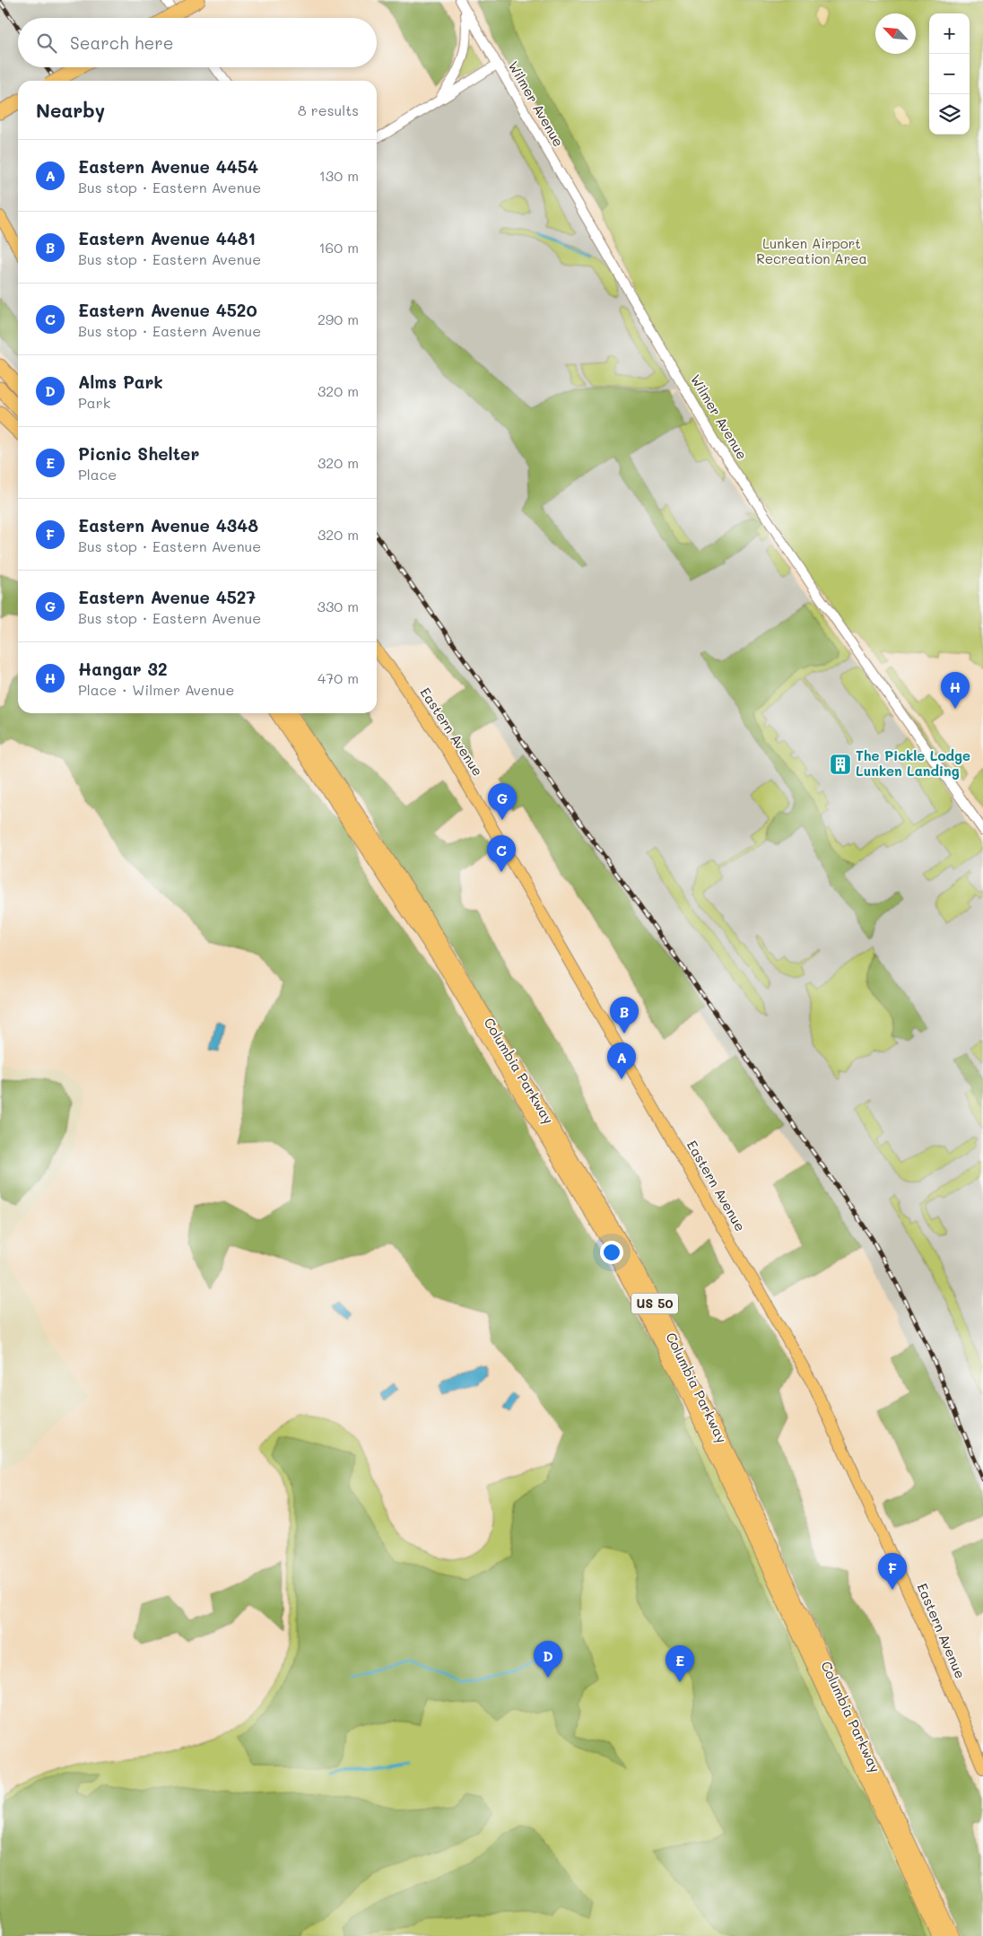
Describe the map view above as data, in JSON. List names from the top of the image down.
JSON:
{
  "streets": {
    "highway": ["Columbia Parkway", "US 50"],
    "main road": ["Eastern Avenue"],
    "street": ["Wilmer Avenue"]
  },
  "parks": ["Lunken Airport Recreation Area"],
  "places": {
    "building": ["The Pickle Lodge Lunken Landing"]
  },
  "north": "top left",
  "page": {
    "map_buttons": ["+", "−"],
    "search": "Search here",
    "heading": ["Nearby", "8 results"],
    "list": [
      {
        "mark": "A",
        "name": "Eastern Avenue 4454",
        "note": "Bus stop · Eastern Avenue",
        "value": "130 m"
      },
      {
        "mark": "B",
        "name": "Eastern Avenue 4481",
        "note": "Bus stop · Eastern Avenue",
        "value": "160 m"
      },
      {
        "mark": "C",
        "name": "Eastern Avenue 4520",
        "note": "Bus stop · Eastern Avenue",
        "value": "290 m"
      },
      {
        "mark": "D",
        "name": "Alms Park",
        "note": "Park",
        "value": "320 m"
      },
      {
        "mark": "E",
        "name": "Picnic Shelter",
        "note": "Place",
        "value": "320 m"
      },
      {
        "mark": "F",
        "name": "Eastern Avenue 4348",
        "note": "Bus stop · Eastern Avenue",
        "value": "320 m"
      },
      {
        "mark": "G",
        "name": "Eastern Avenue 4527",
        "note": "Bus stop · Eastern Avenue",
        "value": "330 m"
      },
      {
        "mark": "H",
        "name": "Hangar 32",
        "note": "Place · Wilmer Avenue",
        "value": "470 m"
      }
    ],
    "pins": [
      "H",
      "G",
      "C",
      "B",
      "A",
      "F",
      "D",
      "E"
    ]
  }
}
